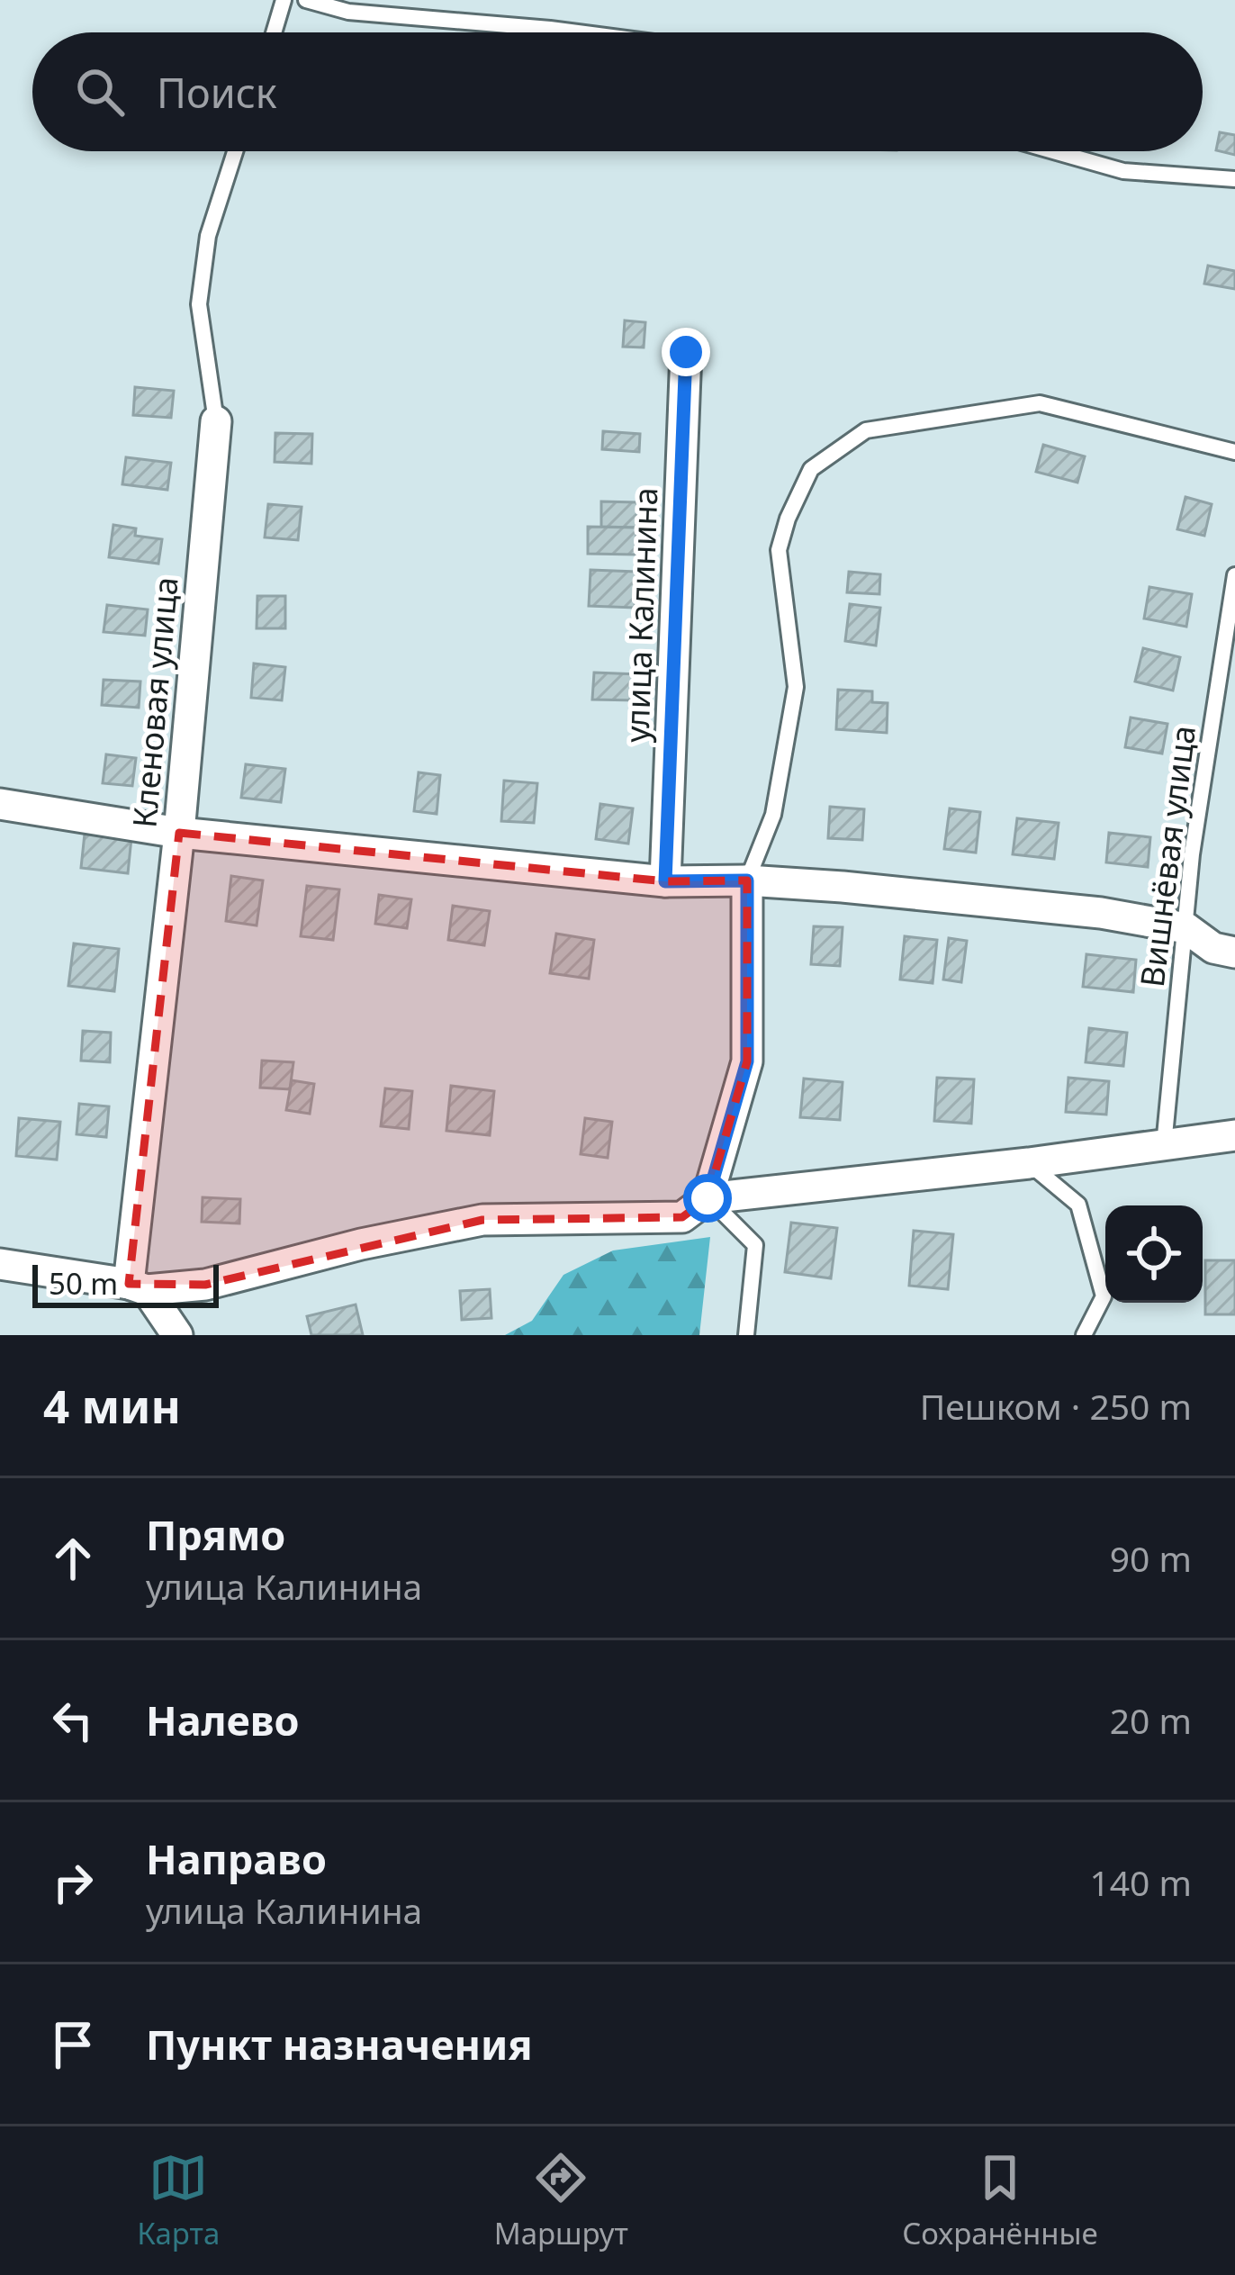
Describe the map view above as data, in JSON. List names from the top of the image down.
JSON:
{
  "streets": {
    "street": ["улица Калинина", "Кленовая улица"],
    "lane": ["Вишнёвая улица"]
  },
  "scale_bar": "50 m",
  "page": {
    "search": "Поиск",
    "scale": "50 m",
    "heading": ["4 мин", "Пешком · 250 m"],
    "list": [
      ["Прямо", "улица Калинина", "90 m"],
      ["Налево", "20 m"],
      ["Направо", "улица Калинина", "140 m"],
      "Пункт назначения"
    ],
    "nav": ["Карта", "Маршрут", "Сохранённые"]
  }
}
